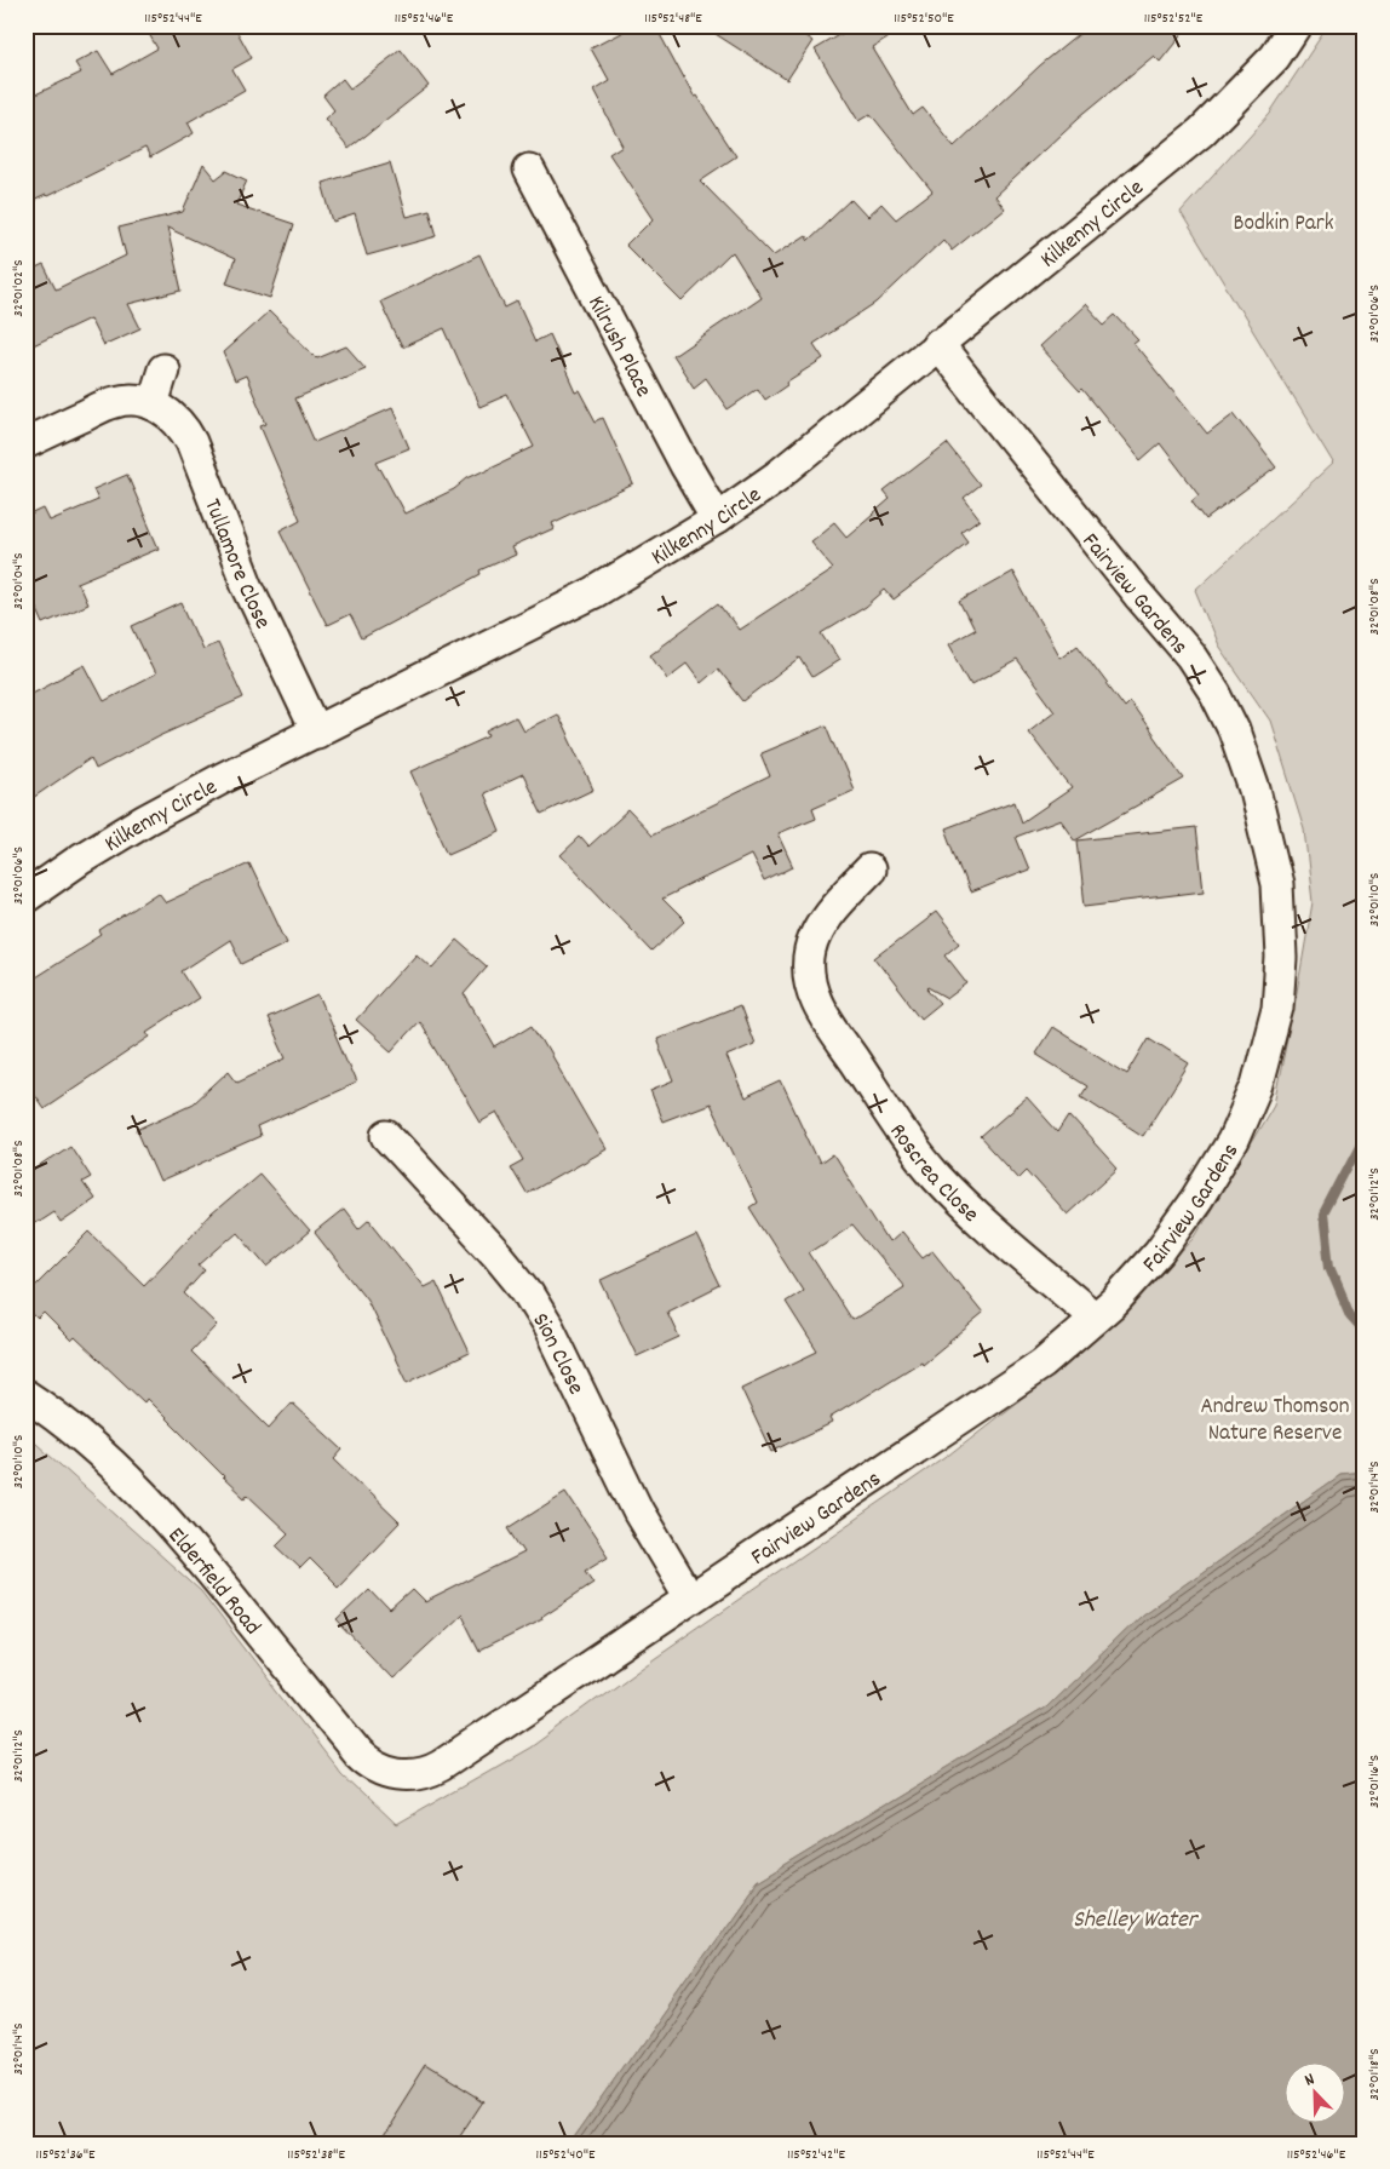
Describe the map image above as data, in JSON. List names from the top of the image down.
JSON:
{
  "streets": {
    "street": [
      "Kilkenny Circle",
      "Kilrush Place",
      "Tullamore Close",
      "Fairview Gardens",
      "Roscrea Close",
      "Sion Close",
      "Elderfield Road"
    ]
  },
  "crossings": [
    ["Kilkenny Circle", "Kilrush Place"],
    ["Kilkenny Circle", "Tullamore Close"],
    ["Kilkenny Circle", "Fairview Gardens"],
    ["Fairview Gardens", "Roscrea Close"],
    ["Fairview Gardens", "Sion Close"],
    ["Fairview Gardens", "Elderfield Road"]
  ],
  "water": ["Shelley Water"],
  "parks": ["Bodkin Park", "Andrew Thomson Nature Reserve"],
  "north": "top left",
  "coordinates": [
    "115°52'44\"E",
    "115°52'46\"E",
    "115°52'48\"E",
    "115°52'50\"E",
    "115°52'52\"E",
    "32°01'02\"S",
    "32°01'06\"S",
    "32°01'04\"S",
    "32°01'08\"S",
    "32°01'10\"S",
    "32°01'12\"S",
    "32°01'14\"S",
    "32°01'16\"S",
    "32°01'18\"S",
    "115°52'36\"E",
    "115°52'38\"E",
    "115°52'40\"E",
    "115°52'42\"E"
  ]
}
